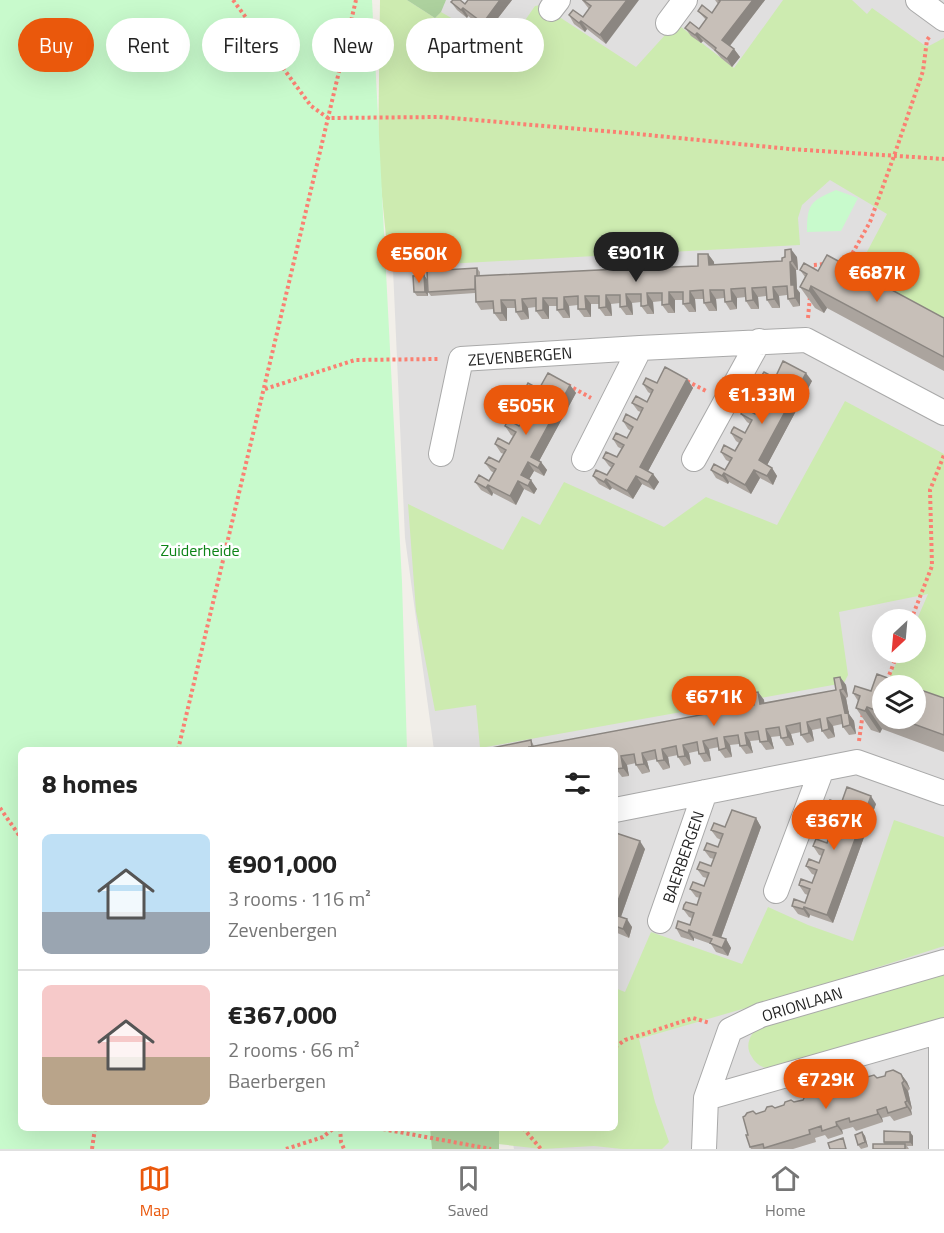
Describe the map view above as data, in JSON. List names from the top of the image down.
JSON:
{
  "streets": {
    "street": ["ZEVENBERGEN", "BAERBERGEN", "ORIONLAAN"]
  },
  "parks": ["Zuiderheide"],
  "north": "bottom left",
  "page": {
    "chip": [
      "Buy",
      "Rent",
      "Filters",
      "New",
      "Apartment"
    ],
    "price": [
      "€901K",
      "€560K",
      "€687K",
      "€1.33M",
      "€505K",
      "€671K",
      "€367K",
      "€729K"
    ],
    "heading": "8 homes",
    "list": [
      {
        "name": "€901,000",
        "note": "3 rooms · 116 m² · Zevenbergen"
      },
      {
        "name": "€367,000",
        "note": "2 rooms · 66 m² · Baerbergen"
      }
    ],
    "tabs": ["Map", "Saved", "Home"]
  }
}
